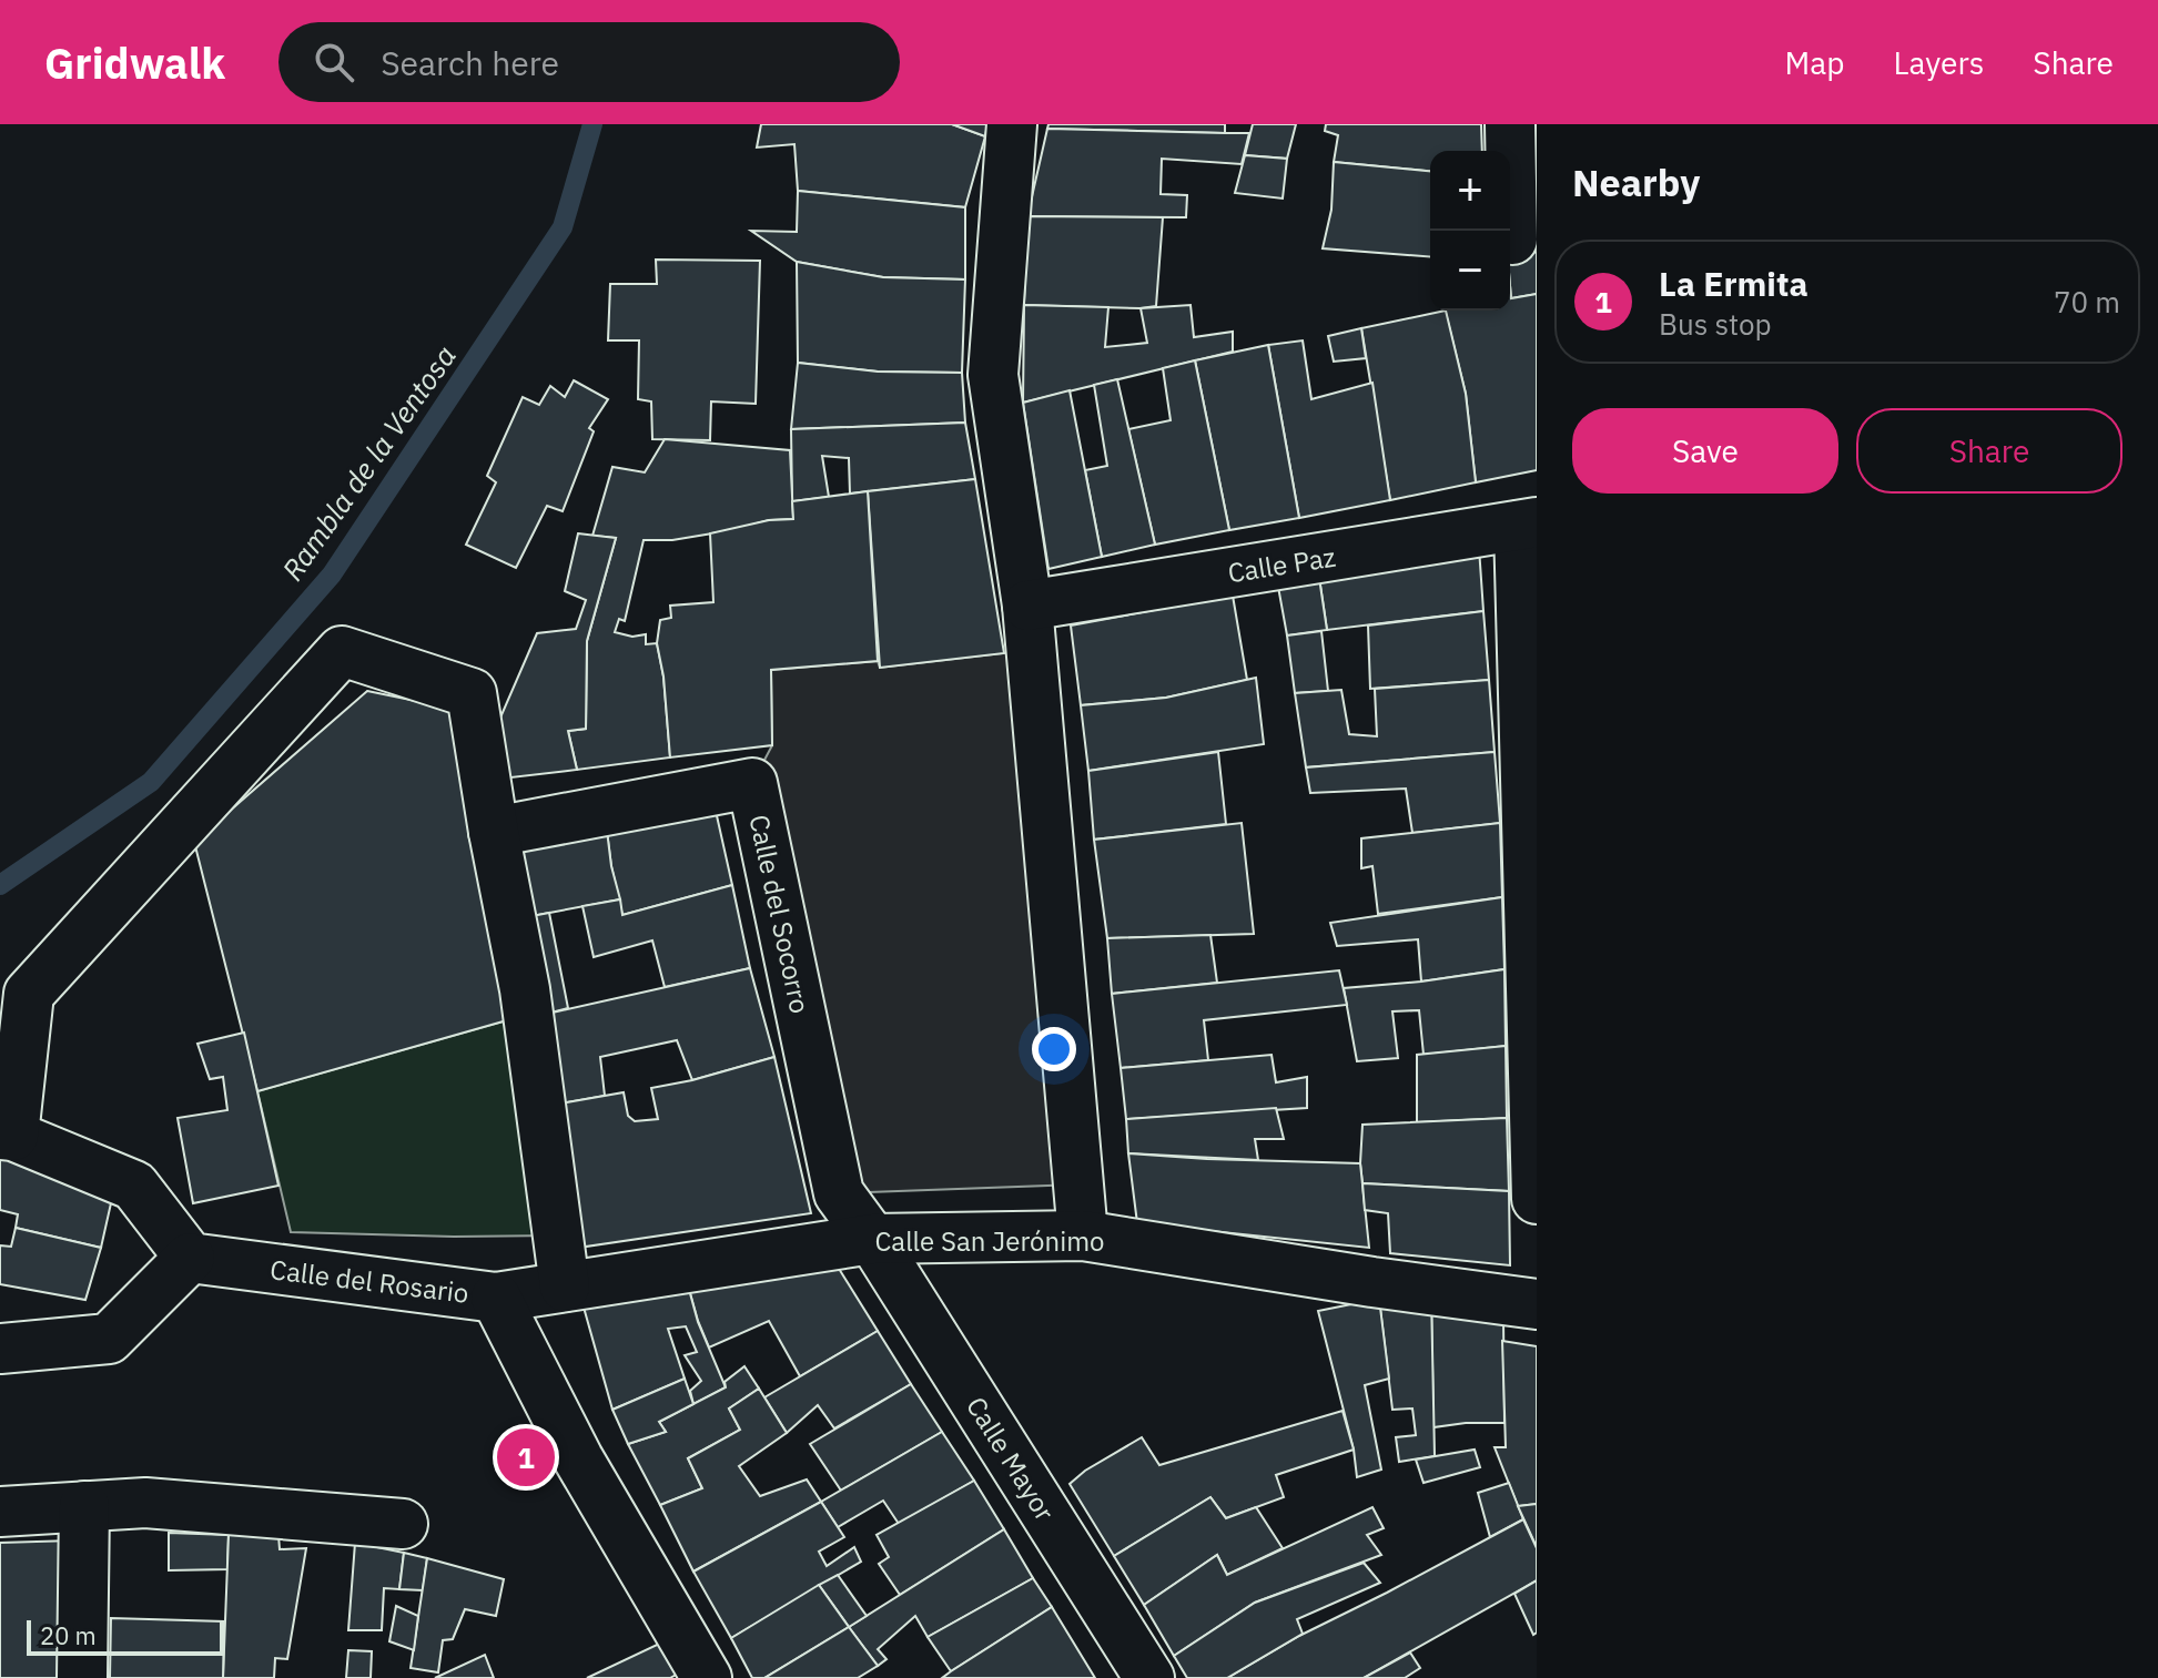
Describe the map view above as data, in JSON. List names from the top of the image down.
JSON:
{
  "streets": {
    "street": [
      "Calle Paz",
      "Calle del Socorro",
      "Calle San Jerónimo",
      "Calle del Rosario",
      "Calle Mayor"
    ]
  },
  "crossings": [
    ["Calle del Socorro", "Calle San Jerónimo"],
    ["Calle del Socorro", "Calle Mayor"],
    ["Calle San Jerónimo", "Calle del Rosario"],
    ["Calle San Jerónimo", "Calle Mayor"]
  ],
  "water": ["Rambla de la Ventosa"],
  "scale_bar": "20 m",
  "page": {
    "header": "Gridwalk",
    "search": "Search here",
    "nav": ["Map", "Layers", "Share"],
    "heading": "Nearby",
    "map_buttons": ["+", "−"],
    "list": [
      {
        "mark": "1",
        "name": "La Ermita",
        "note": "Bus stop",
        "value": "70 m"
      }
    ],
    "buttons": ["Save", "Share"],
    "pins": "1",
    "scale": "20 m"
  }
}
